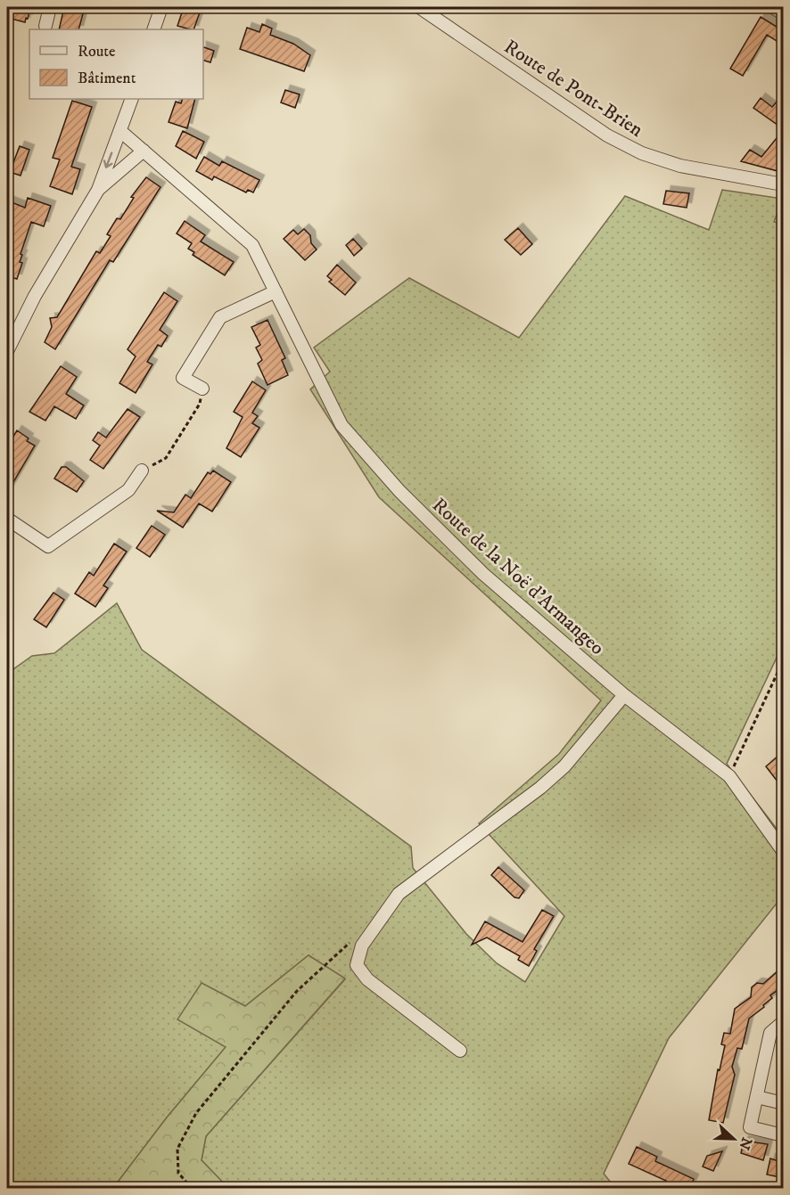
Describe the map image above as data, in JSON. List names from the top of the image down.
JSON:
{
  "streets": {
    "street": ["Route de Pont-Brien", "Route de la Noë d'Armangeo"]
  },
  "legend": ["Route", "Bâtiment"],
  "north": "right"
}
